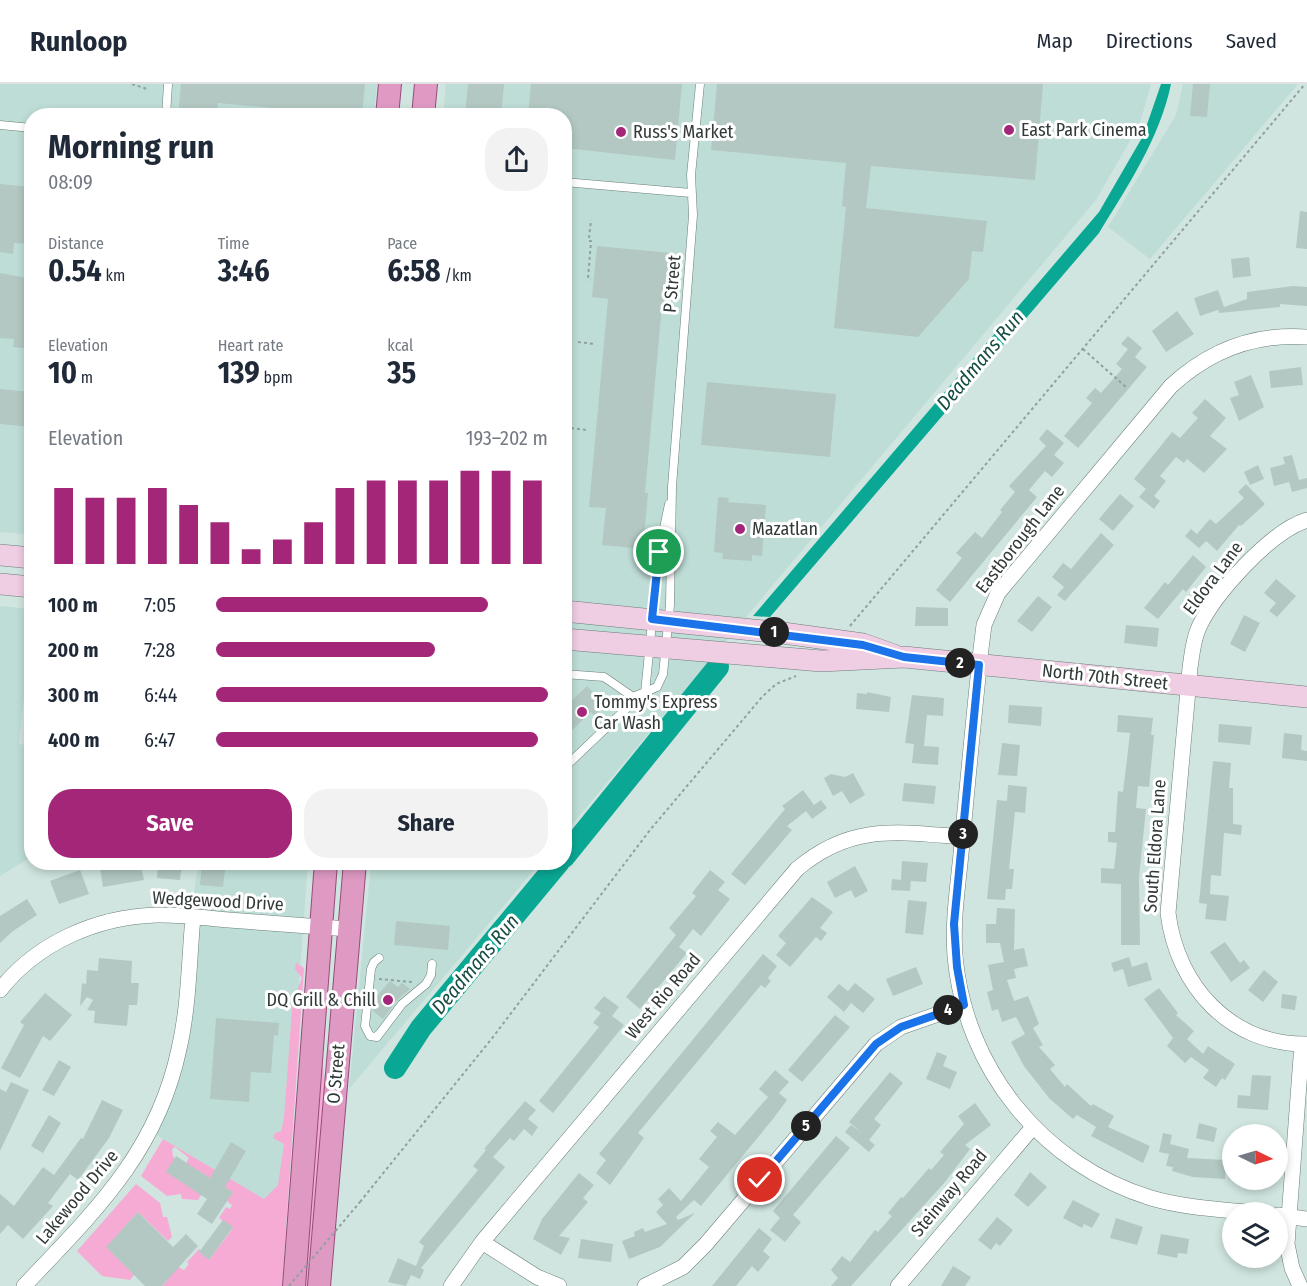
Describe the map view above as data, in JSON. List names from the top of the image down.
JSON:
{
  "streets": {
    "main road": ["North 70th Street", "O Street"],
    "street": [
      "Eastborough Lane",
      "Eldora Lane",
      "South Eldora Lane",
      "Wedgewood Drive",
      "West Rio Road",
      "Steinway Road",
      "Lakewood Drive"
    ],
    "lane": ["P Street"]
  },
  "crossings": [
    ["P Street", "North 70th Street"],
    ["Eastborough Lane", "North 70th Street"],
    ["Eastborough Lane", "West Rio Road"],
    ["Eastborough Lane", "Steinway Road"],
    ["Eldora Lane", "North 70th Street"],
    ["Eldora Lane", "South Eldora Lane"],
    ["North 70th Street", "South Eldora Lane"],
    ["Wedgewood Drive", "O Street"],
    ["Wedgewood Drive", "Lakewood Drive"]
  ],
  "water": ["Deadmans Run"],
  "places": [
    "East Park Cinema",
    "Russ's Market",
    "Mazatlan",
    "Tommy's Express Car Wash",
    "DQ Grill & Chill"
  ],
  "north": "right",
  "page": {
    "header": "Runloop",
    "nav": ["Map", "Directions", "Saved"],
    "heading": ["Morning run", "08:09"],
    "stats": [
      ["Distance", "0.54 km"],
      ["Time", "3:46"],
      ["Pace", "6:58 /km"],
      ["Elevation", "10 m"],
      ["Heart rate", "139 bpm"],
      ["kcal", "35"]
    ],
    "chart": ["Elevation", "193–202 m"],
    "list": [
      {
        "name": "100 m",
        "note": "7:05"
      },
      {
        "name": "200 m",
        "note": "7:28"
      },
      {
        "name": "300 m",
        "note": "6:44"
      },
      {
        "name": "400 m",
        "note": "6:47"
      }
    ],
    "pins": [
      "1",
      "2",
      "3",
      "4",
      "5"
    ],
    "buttons": ["Save", "Share"]
  }
}
